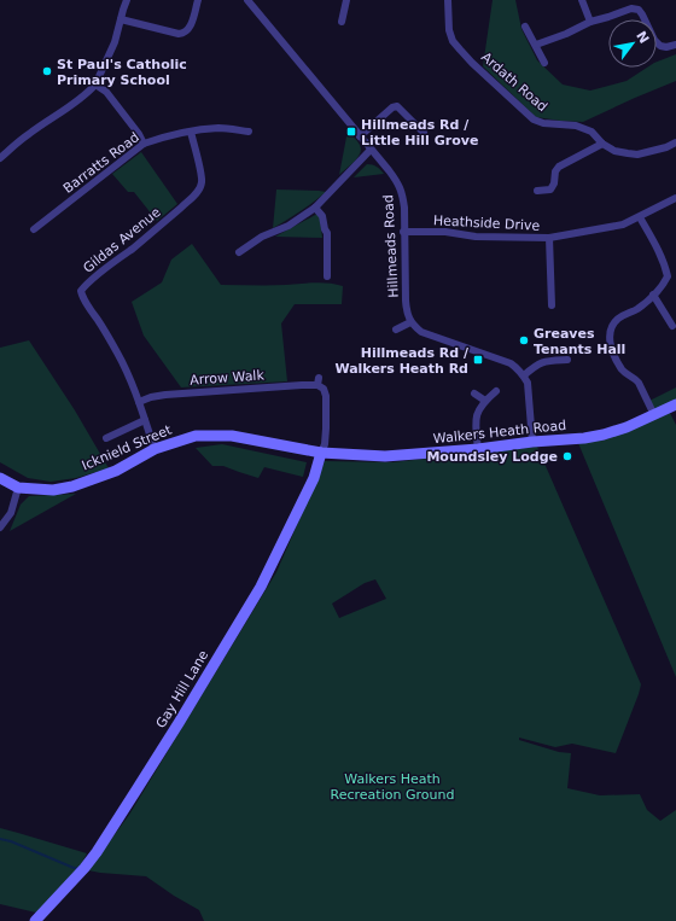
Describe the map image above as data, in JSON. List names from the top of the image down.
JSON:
{
  "streets": {
    "street": [
      "Ardath Road",
      "Barratts Road",
      "Heathside Drive",
      "Gildas Avenue",
      "Hillmeads Road",
      "Arrow Walk",
      "Walkers Heath Road",
      "Icknield Street",
      "Gay Hill Lane"
    ]
  },
  "crossings": [
    ["Barratts Road", "Gildas Avenue"],
    ["Heathside Drive", "Hillmeads Road"],
    ["Gildas Avenue", "Arrow Walk"],
    ["Gildas Avenue", "Icknield Street"],
    ["Arrow Walk", "Walkers Heath Road"],
    ["Arrow Walk", "Icknield Street"],
    ["Arrow Walk", "Gay Hill Lane"],
    ["Walkers Heath Road", "Icknield Street"],
    ["Walkers Heath Road", "Gay Hill Lane"],
    ["Icknield Street", "Gay Hill Lane"]
  ],
  "parks": ["Walkers Heath Recreation Ground"],
  "places": {
    "other": ["St Paul's Catholic Primary School", "Greaves Tenants Hall", "Moundsley Lodge"],
    "transit": ["Hillmeads Rd / Little Hill Grove", "Hillmeads Rd / Walkers Heath Rd"]
  },
  "north": "top right"
}
